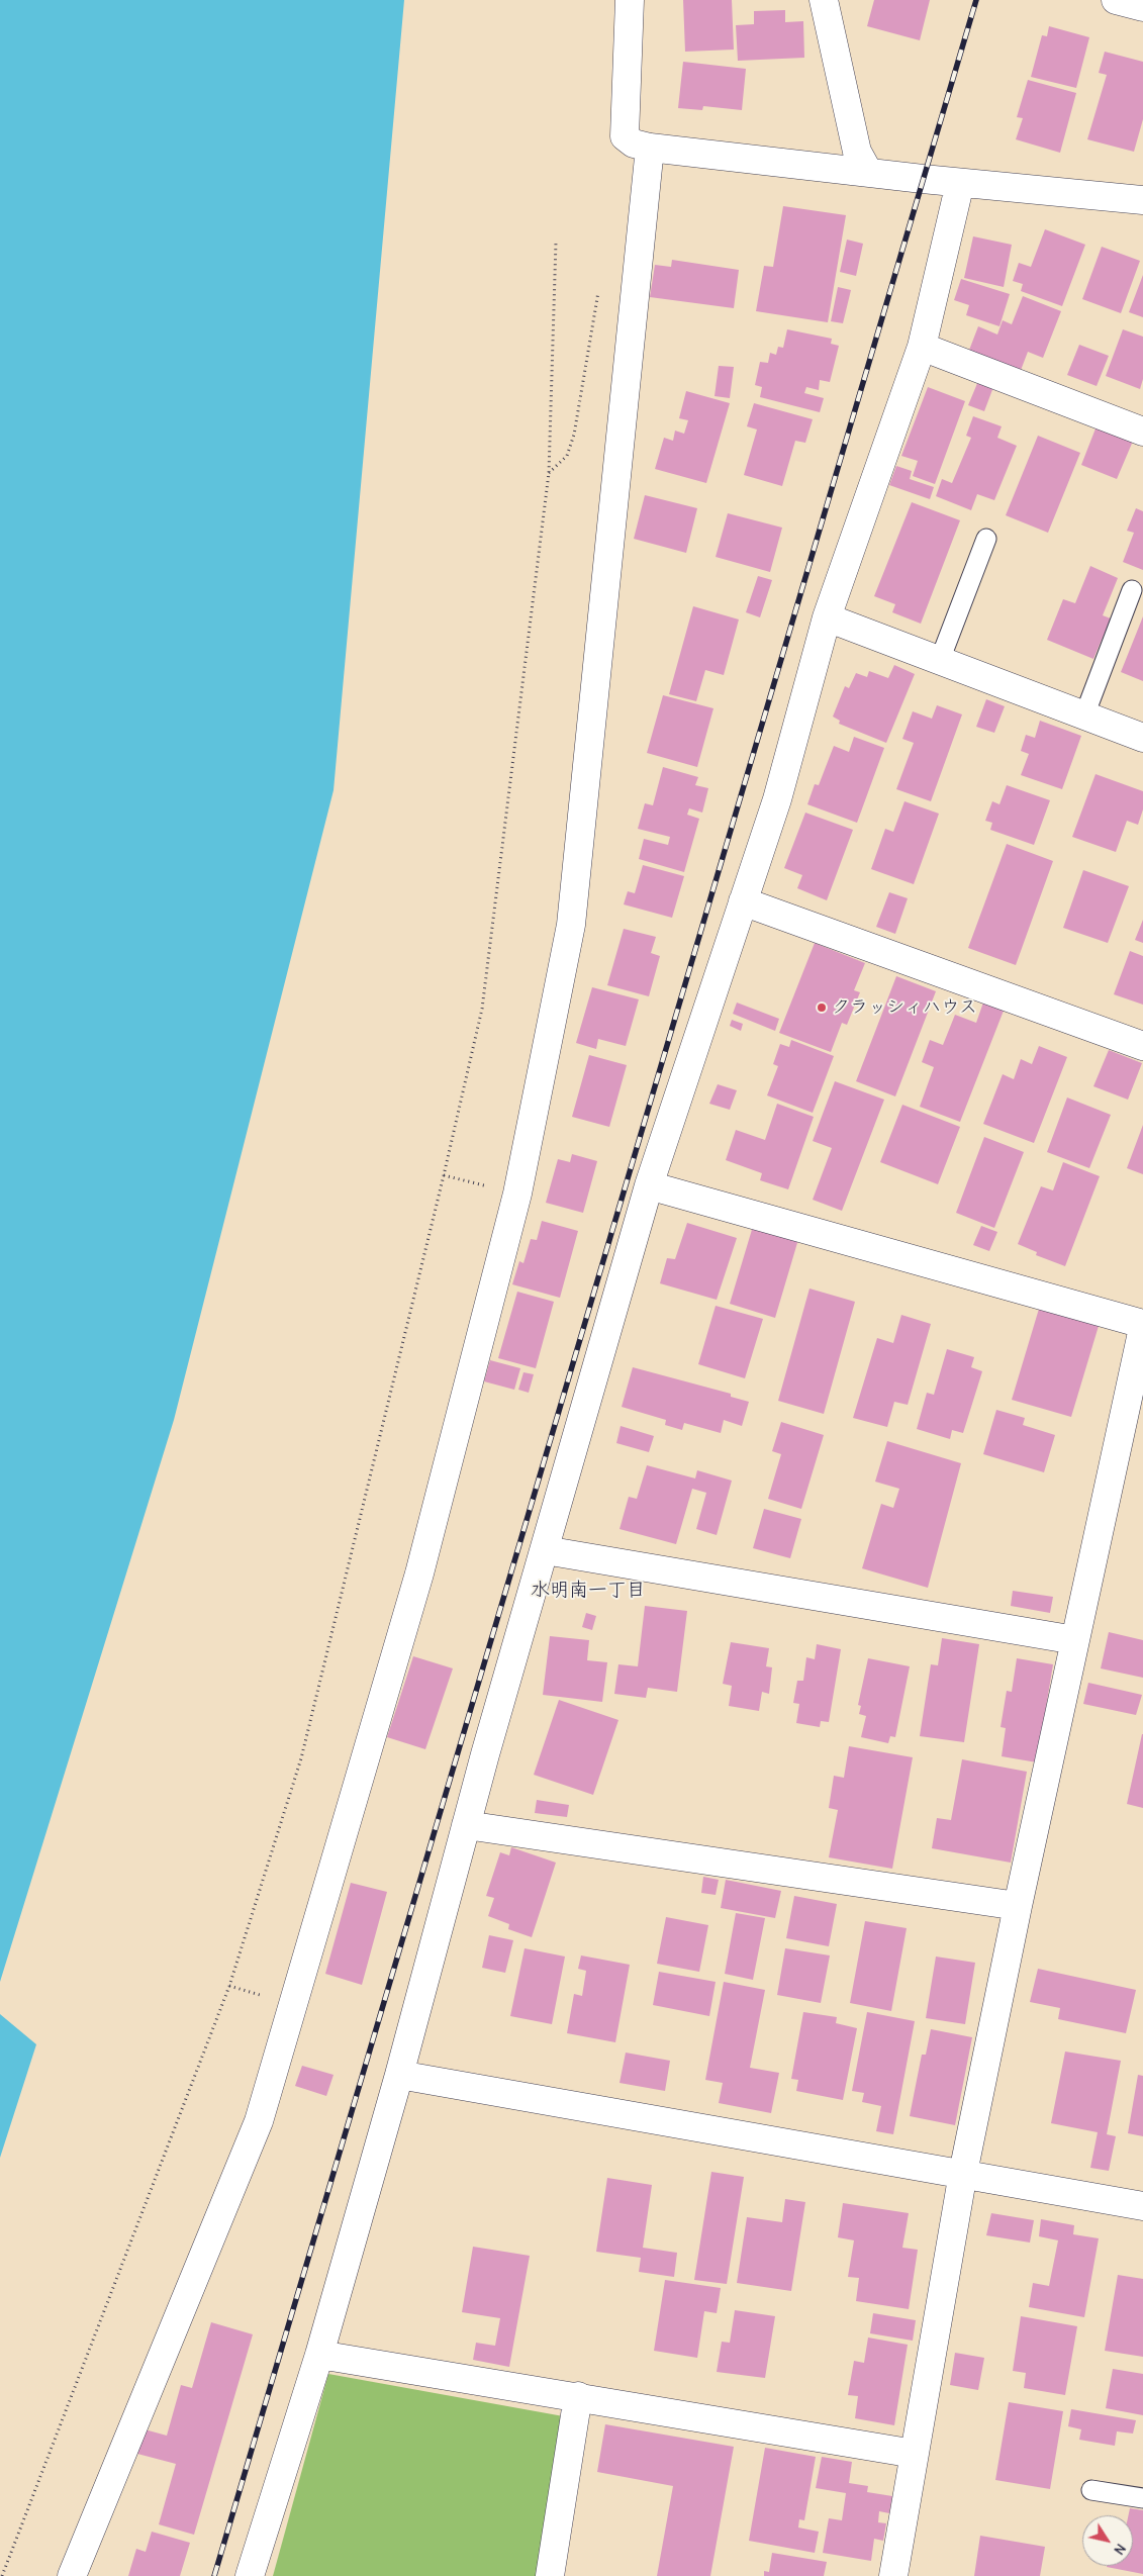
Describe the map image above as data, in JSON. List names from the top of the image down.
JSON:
{
  "districts": ["水明南一丁目"],
  "places": ["クラッシィハウス"],
  "north": "bottom right"
}
